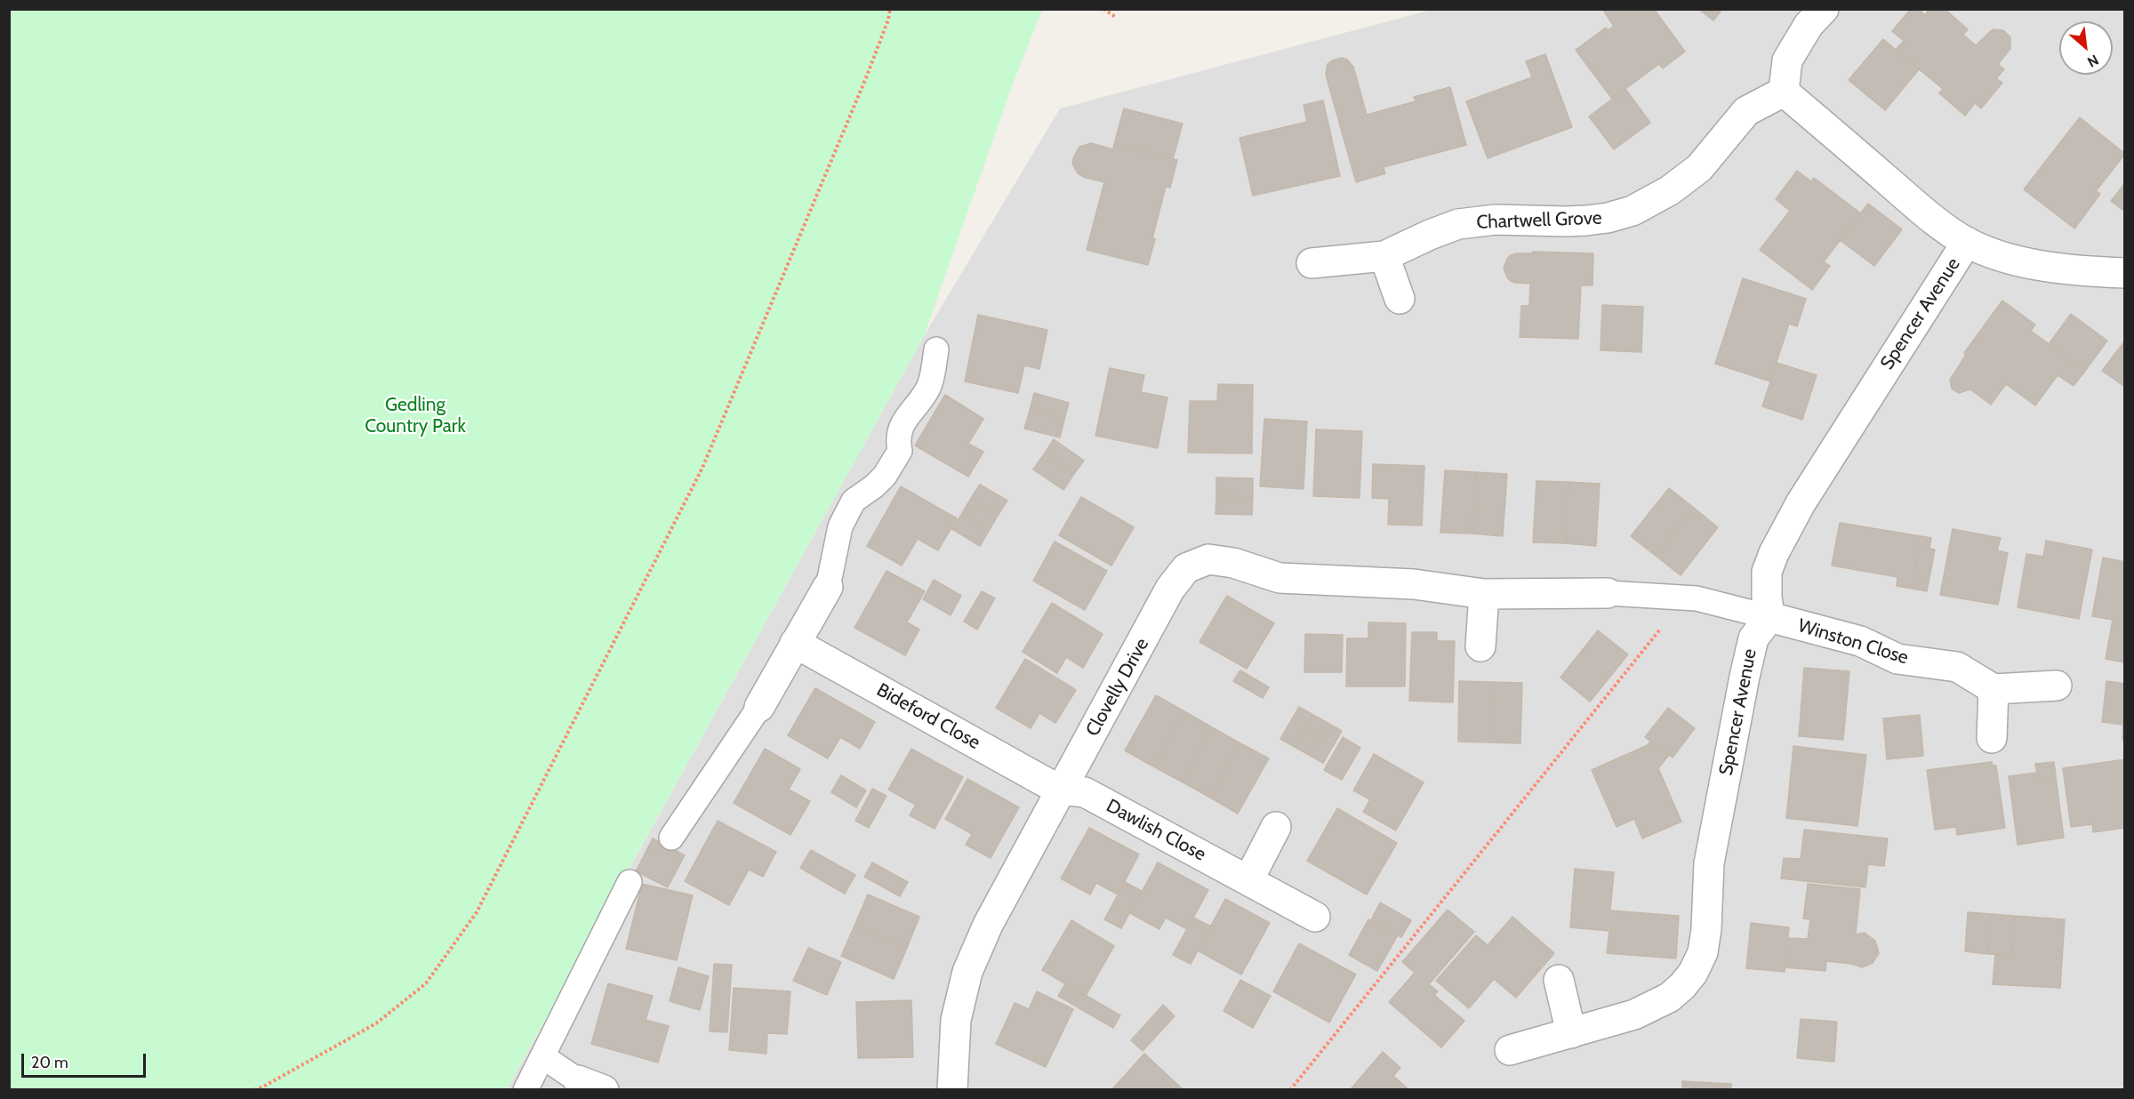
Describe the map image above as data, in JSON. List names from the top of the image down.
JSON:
{
  "streets": {
    "street": [
      "Chartwell Grove",
      "Spencer Avenue",
      "Winston Close",
      "Clovelly Drive",
      "Bideford Close",
      "Dawlish Close"
    ]
  },
  "crossings": [
    ["Spencer Avenue", "Winston Close"],
    ["Clovelly Drive", "Bideford Close"],
    ["Clovelly Drive", "Dawlish Close"],
    ["Bideford Close", "Dawlish Close"]
  ],
  "parks": ["Gedling Country Park"],
  "scale_bar": "20 m",
  "north": "bottom right"
}
